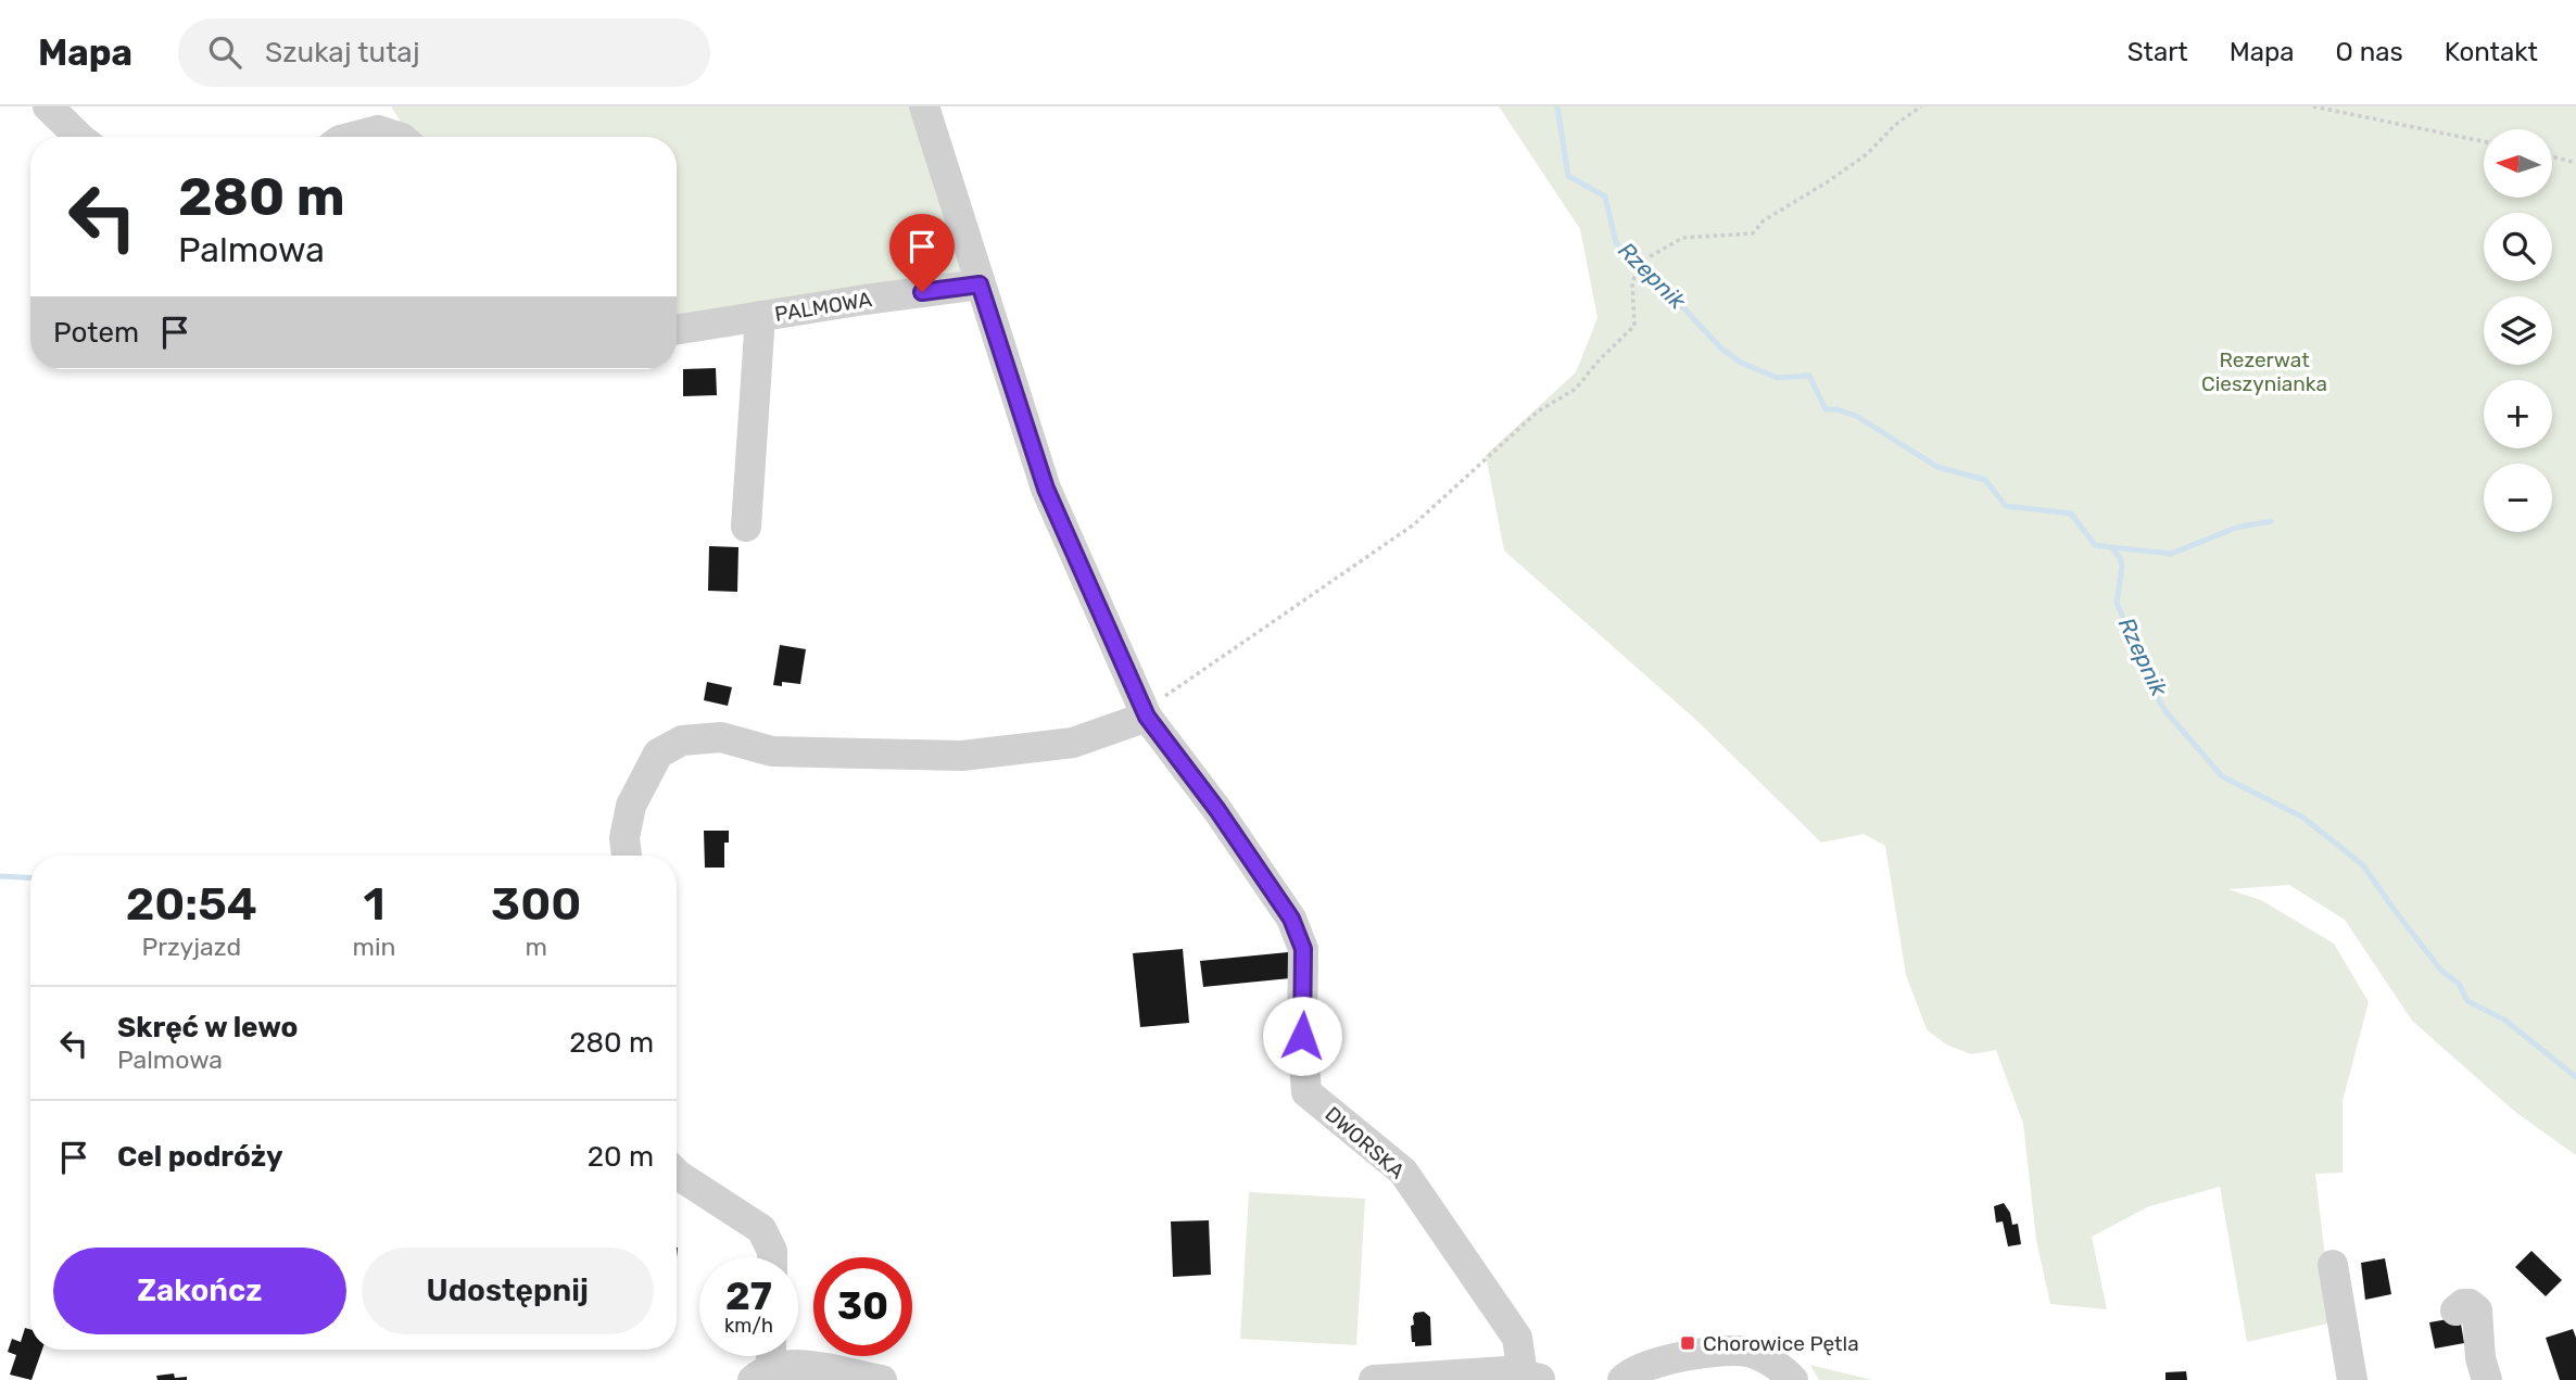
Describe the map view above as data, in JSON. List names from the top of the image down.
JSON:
{
  "streets": {
    "street": ["PALMOWA", "DWORSKA"]
  },
  "crossings": [
    ["PALMOWA", "DWORSKA"]
  ],
  "water": ["Rzepnik"],
  "parks": ["Rezerwat Cieszynianka"],
  "places": {
    "transit": ["Chorowice Pętla"]
  },
  "north": "left",
  "page": {
    "header": "Mapa",
    "search": "Szukaj tutaj",
    "nav": [
      "Start",
      "Mapa",
      "O nas",
      "Kontakt"
    ],
    "map_buttons": ["+", "−"],
    "turn": ["280 m", "Palmowa"],
    "then": "Potem",
    "eta": [
      "20:54",
      "Przyjazd",
      "1",
      "min",
      "300",
      "m"
    ],
    "list": [
      {
        "name": "Skręć w lewo",
        "note": "Palmowa",
        "value": "280 m"
      },
      {
        "name": "Cel podróży",
        "value": "20 m"
      }
    ],
    "buttons": ["Zakończ", "Udostępnij"],
    "speed": "27 km/h",
    "limit": "30"
  }
}
